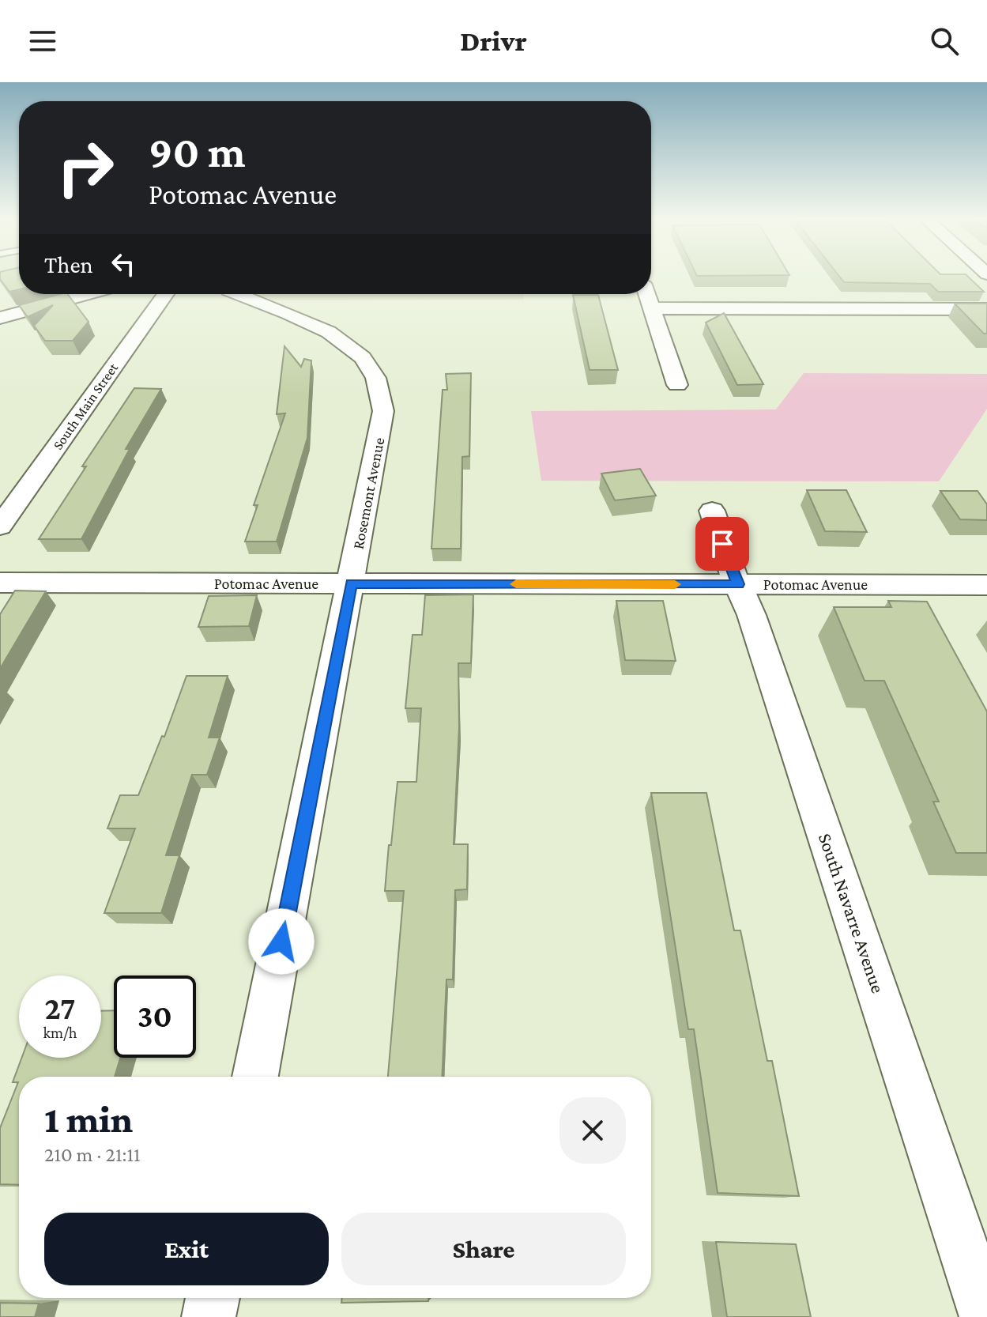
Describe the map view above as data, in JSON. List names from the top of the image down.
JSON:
{
  "streets": {
    "street": [
      "South Main Street",
      "Rosemont Avenue",
      "Potomac Avenue",
      "South Navarre Avenue"
    ]
  },
  "crossings": [
    ["Rosemont Avenue", "Potomac Avenue"],
    ["Potomac Avenue", "South Navarre Avenue"]
  ],
  "page": {
    "header": "Drivr",
    "turn": ["90 m", "Potomac Avenue"],
    "then": "Then",
    "speed": "27 km/h",
    "limit": "30",
    "heading": ["1 min", "210 m · 21:11"],
    "buttons": ["Exit", "Share"]
  }
}
